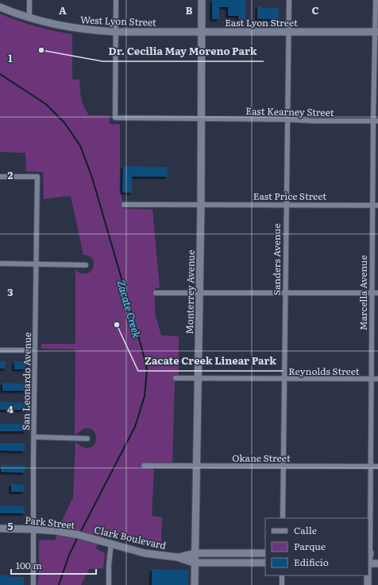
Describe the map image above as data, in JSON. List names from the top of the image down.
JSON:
{
  "streets": {
    "main road": [
      "West Lyon Street",
      "East Lyon Street",
      "Monterrey Avenue",
      "Marcella Avenue",
      "Park Street",
      "Clark Boulevard"
    ],
    "street": [
      "East Kearney Street",
      "East Price Street",
      "Sanders Avenue",
      "Reynolds Street",
      "San Leonardo Avenue",
      "Okane Street"
    ]
  },
  "crossings": [
    ["West Lyon Street", "East Lyon Street"],
    ["West Lyon Street", "East Kearney Street"],
    ["West Lyon Street", "Monterrey Avenue"],
    ["East Lyon Street", "Sanders Avenue"],
    ["East Lyon Street", "Monterrey Avenue"],
    ["East Lyon Street", "Marcella Avenue"],
    ["East Kearney Street", "Sanders Avenue"],
    ["East Kearney Street", "Monterrey Avenue"],
    ["East Kearney Street", "Marcella Avenue"],
    ["East Price Street", "Sanders Avenue"],
    ["East Price Street", "Monterrey Avenue"],
    ["East Price Street", "Marcella Avenue"],
    ["Sanders Avenue", "Reynolds Street"],
    ["Sanders Avenue", "Okane Street"],
    ["Monterrey Avenue", "Reynolds Street"],
    ["Monterrey Avenue", "Okane Street"],
    ["Monterrey Avenue", "Clark Boulevard"],
    ["Marcella Avenue", "Reynolds Street"],
    ["Marcella Avenue", "Okane Street"],
    ["San Leonardo Avenue", "Park Street"],
    ["Park Street", "Clark Boulevard"]
  ],
  "water": ["Zacate Creek"],
  "places": ["Dr. Cecilia May Moreno Park", "Zacate Creek Linear Park"],
  "legend": ["Calle", "Parque", "Edificio"],
  "scale_bar": "100 m",
  "grid": {
    "columns": ["A", "B", "C"],
    "rows": [
      "1",
      "2",
      "3",
      "4",
      "5"
    ]
  }
}
